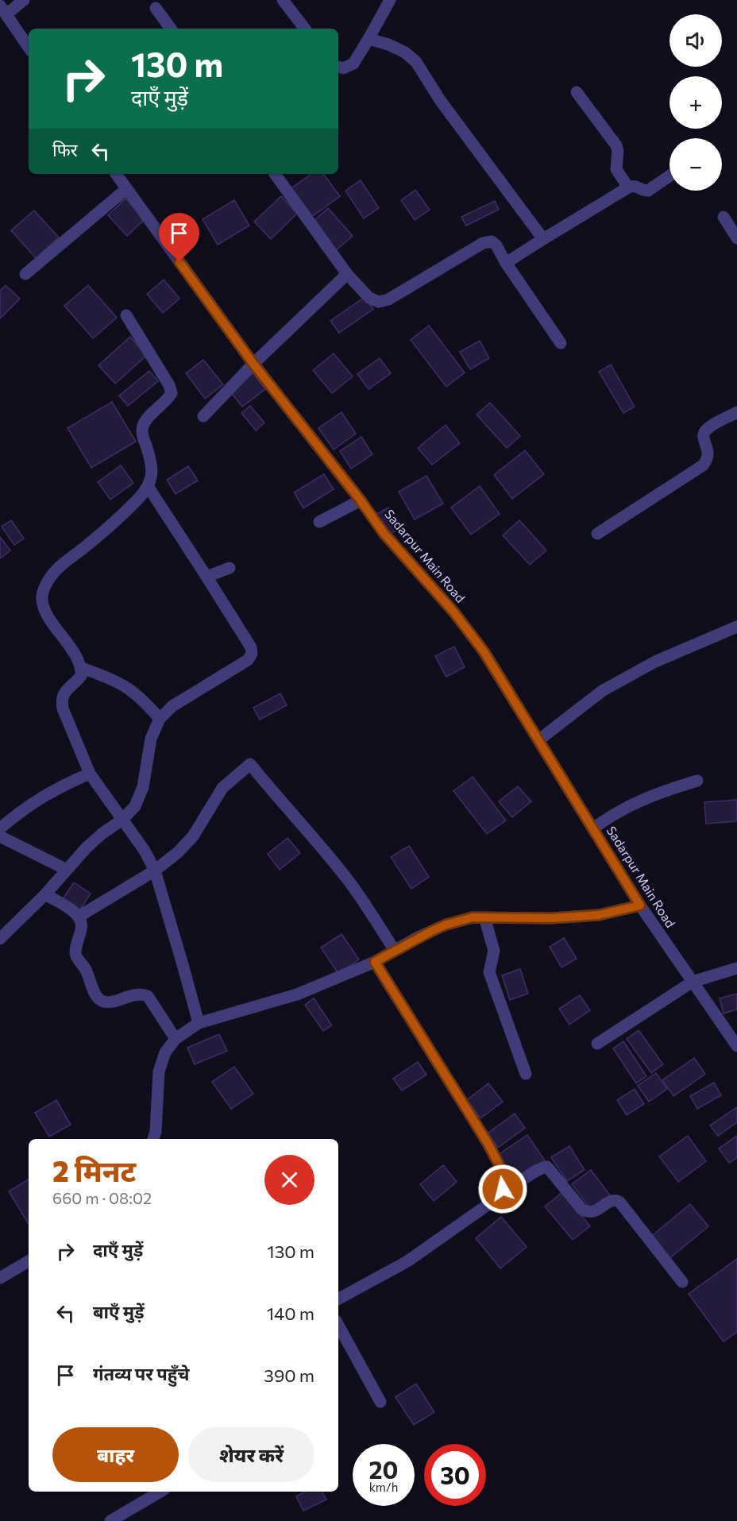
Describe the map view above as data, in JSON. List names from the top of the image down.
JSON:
{
  "streets": {
    "street": ["Sadarpur Main Road"]
  },
  "page": {
    "map_buttons": ["+", "−"],
    "turn": ["130 m", "दाएँ मुड़ें"],
    "then": "फिर",
    "heading": ["2 मिनट", "660 m · 08:02"],
    "list": [
      {
        "name": "दाएँ मुड़ें",
        "value": "130 m"
      },
      {
        "name": "बाएँ मुड़ें",
        "value": "140 m"
      },
      {
        "name": "गंतव्य पर पहुँचे",
        "value": "390 m"
      }
    ],
    "buttons": ["बाहर", "शेयर करें"],
    "speed": "20 km/h",
    "limit": "30"
  }
}
